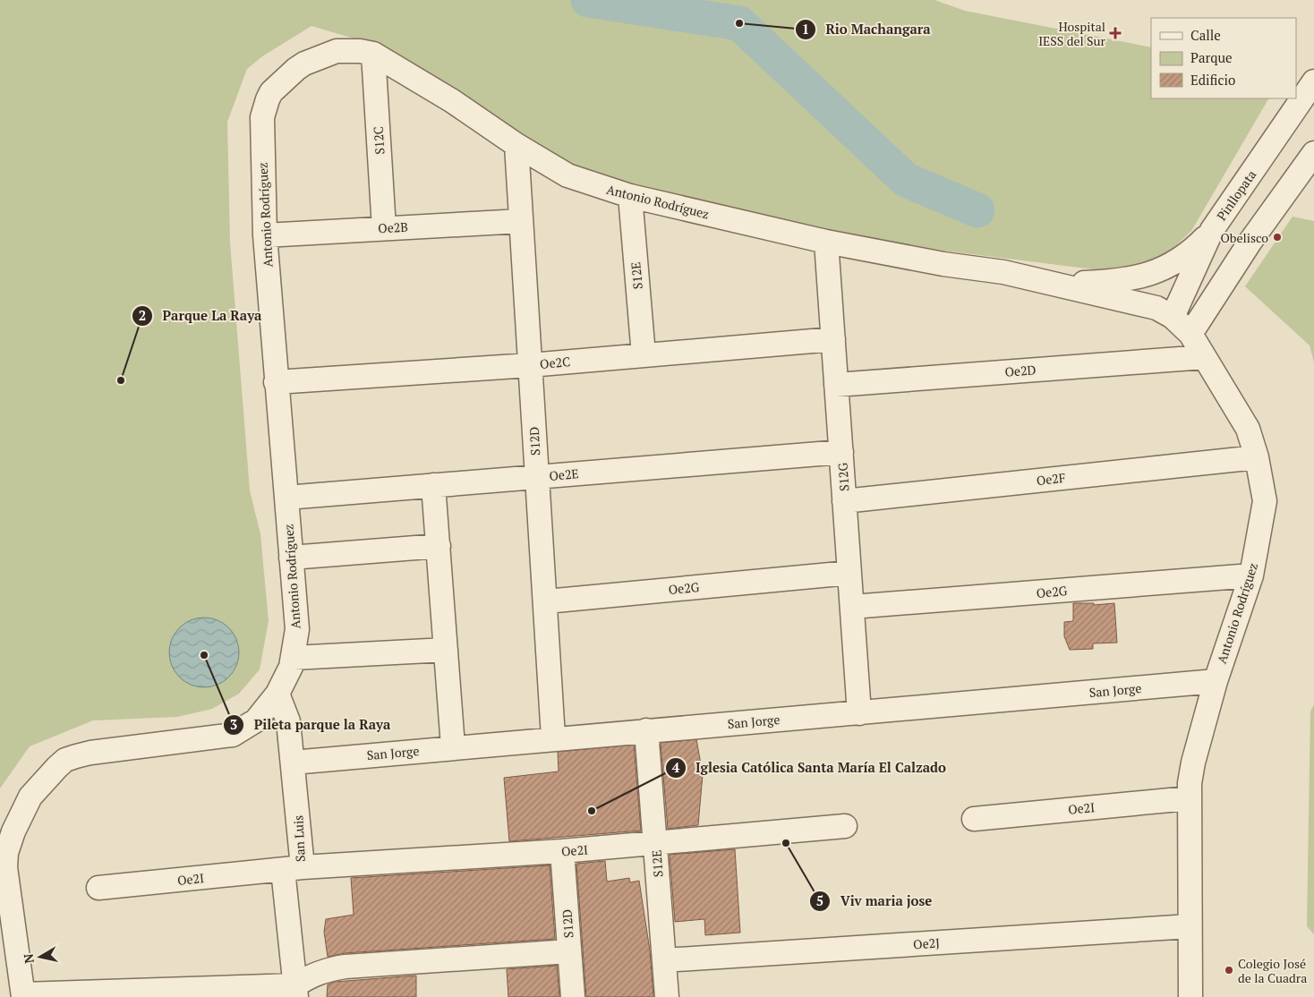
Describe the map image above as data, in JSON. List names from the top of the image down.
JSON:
{
  "streets": {
    "street": [
      "S12C",
      "Pinllopata",
      "Antonio Rodríguez",
      "Oe2B",
      "S12E",
      "Oe2C",
      "Oe2D",
      "S12D",
      "Oe2E",
      "S12G",
      "Oe2F",
      "Oe2G",
      "San Jorge",
      "Oe2I",
      "San Luis",
      "Oe2J"
    ]
  },
  "crossings": [
    ["S12C", "Antonio Rodríguez"],
    ["S12C", "Oe2B"],
    ["Pinllopata", "Antonio Rodríguez"],
    ["Antonio Rodríguez", "Oe2B"],
    ["Antonio Rodríguez", "S12E"],
    ["Antonio Rodríguez", "Oe2C"],
    ["Antonio Rodríguez", "Oe2D"],
    ["Antonio Rodríguez", "S12D"],
    ["Antonio Rodríguez", "Oe2E"],
    ["Antonio Rodríguez", "S12G"],
    ["Antonio Rodríguez", "Oe2F"],
    ["Antonio Rodríguez", "Oe2G"],
    ["Antonio Rodríguez", "San Jorge"],
    ["Antonio Rodríguez", "Oe2I"],
    ["Antonio Rodríguez", "San Luis"],
    ["Antonio Rodríguez", "Oe2J"],
    ["Oe2B", "S12D"],
    ["S12E", "Oe2C"],
    ["S12E", "San Jorge"],
    ["S12E", "Oe2I"],
    ["S12E", "Oe2J"],
    ["Oe2C", "S12D"],
    ["Oe2C", "S12G"],
    ["Oe2D", "S12G"],
    ["S12D", "Oe2E"],
    ["S12D", "Oe2G"],
    ["S12D", "San Jorge"],
    ["S12D", "Oe2I"],
    ["Oe2E", "S12G"],
    ["S12G", "Oe2F"],
    ["S12G", "Oe2G"],
    ["S12G", "San Jorge"],
    ["San Jorge", "San Luis"],
    ["Oe2I", "San Luis"]
  ],
  "places": {
    "other": [
      "Rio Machangara",
      "Obelisco",
      "Parque La Raya",
      "Pileta parque la Raya",
      "Iglesia Católica Santa María El Calzado",
      "Viv maria jose",
      "Colegio José de la Cuadra"
    ],
    "health": ["Hospital IESS del Sur"]
  },
  "legend": ["Calle", "Parque", "Edificio"],
  "north": "left"
}
